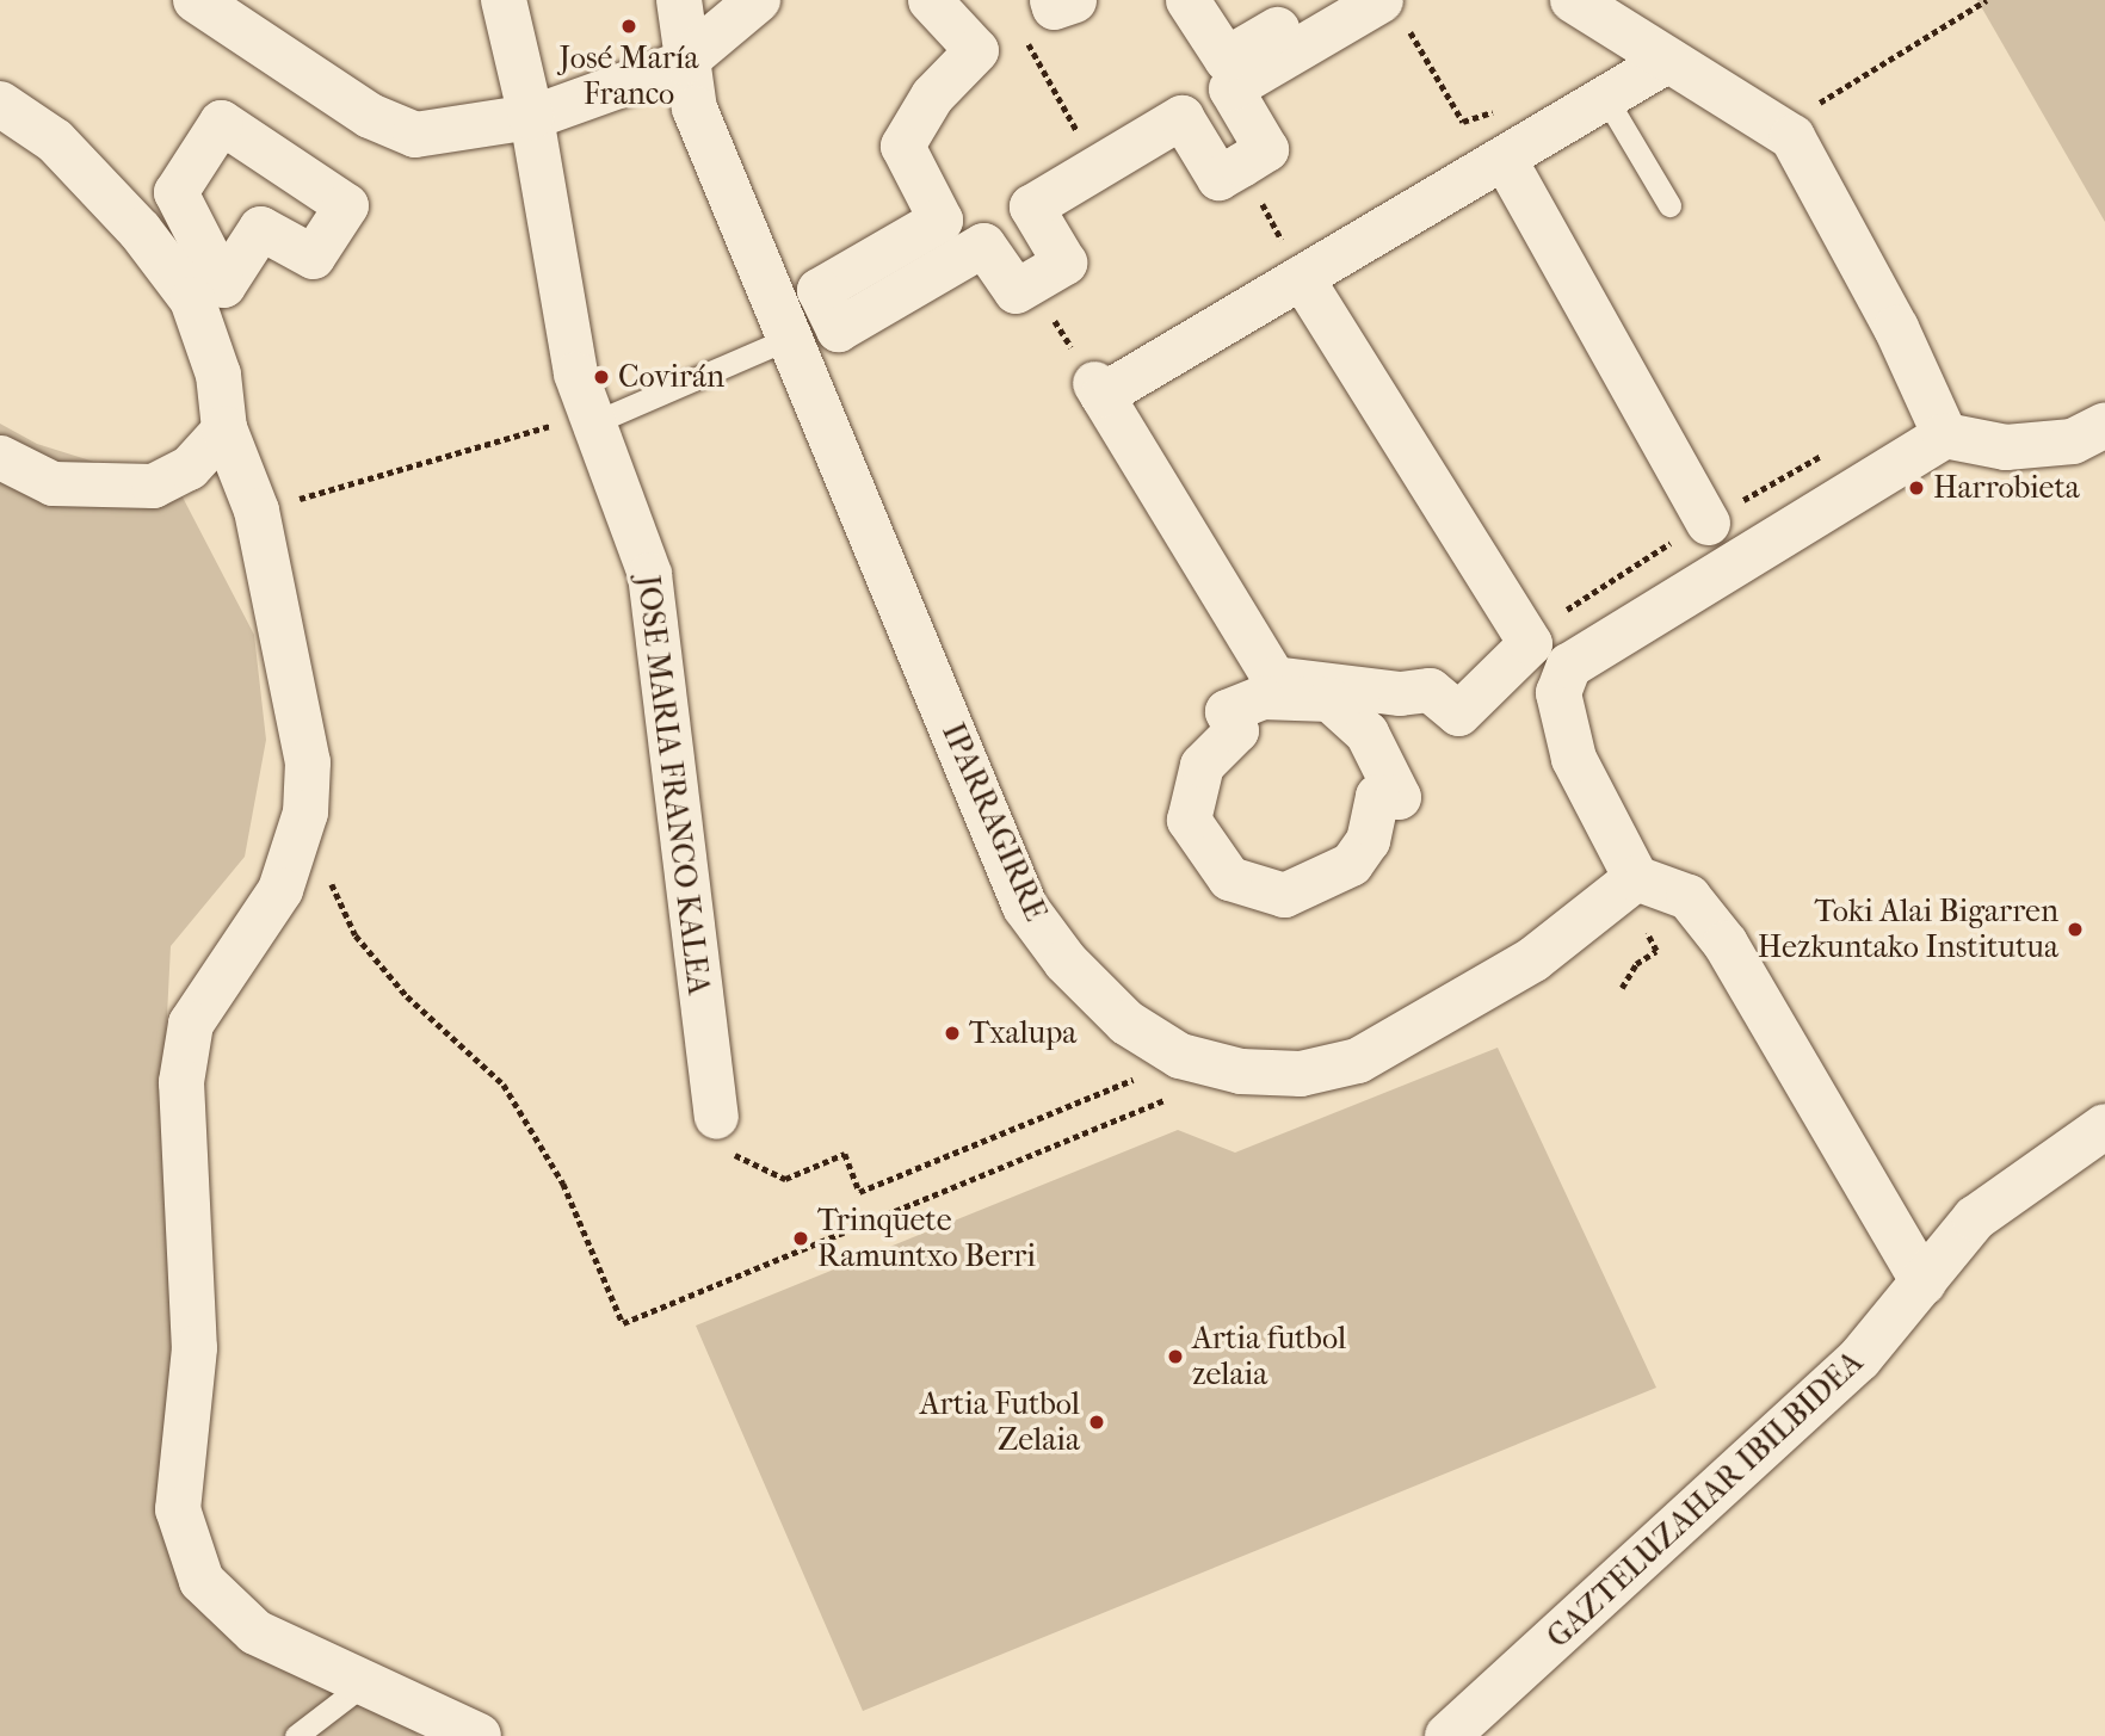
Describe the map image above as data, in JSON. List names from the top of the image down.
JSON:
{
  "streets": {
    "street": ["JOSE MARIA FRANCO KALEA", "IPARRAGIRRE", "GAZTELUZAHAR IBILBIDEA"]
  },
  "places": [
    "José María Franco",
    "Covirán",
    "Harrobieta",
    "Toki Alai Bigarren Hezkuntako Institutua",
    "Txalupa",
    "Trinquete Ramuntxo Berri",
    "Artia futbol zelaia",
    "Artia Futbol Zelaia"
  ]
}
